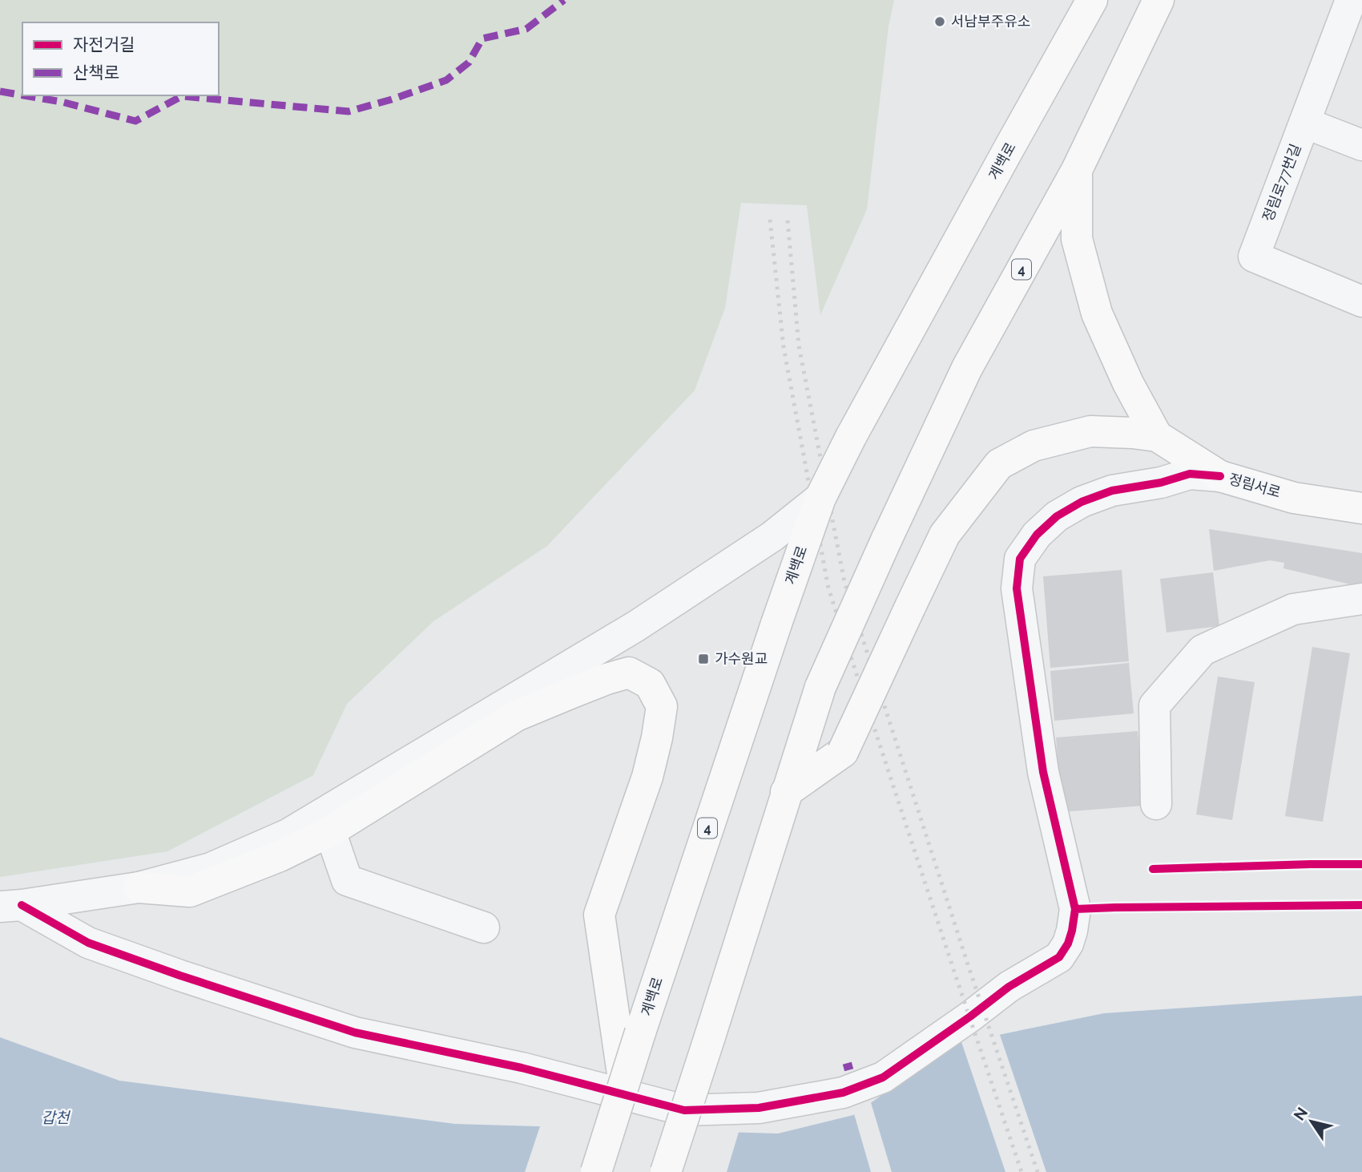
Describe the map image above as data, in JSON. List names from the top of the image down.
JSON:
{
  "streets": {
    "main road": ["계백로", "4", "정림서로"],
    "street": ["정림로77번길"]
  },
  "water": ["갑천"],
  "places": {
    "other": ["서남부주유소"],
    "transit": ["가수원교"]
  },
  "legend": ["자전거길", "산책로"],
  "north": "top left"
}
